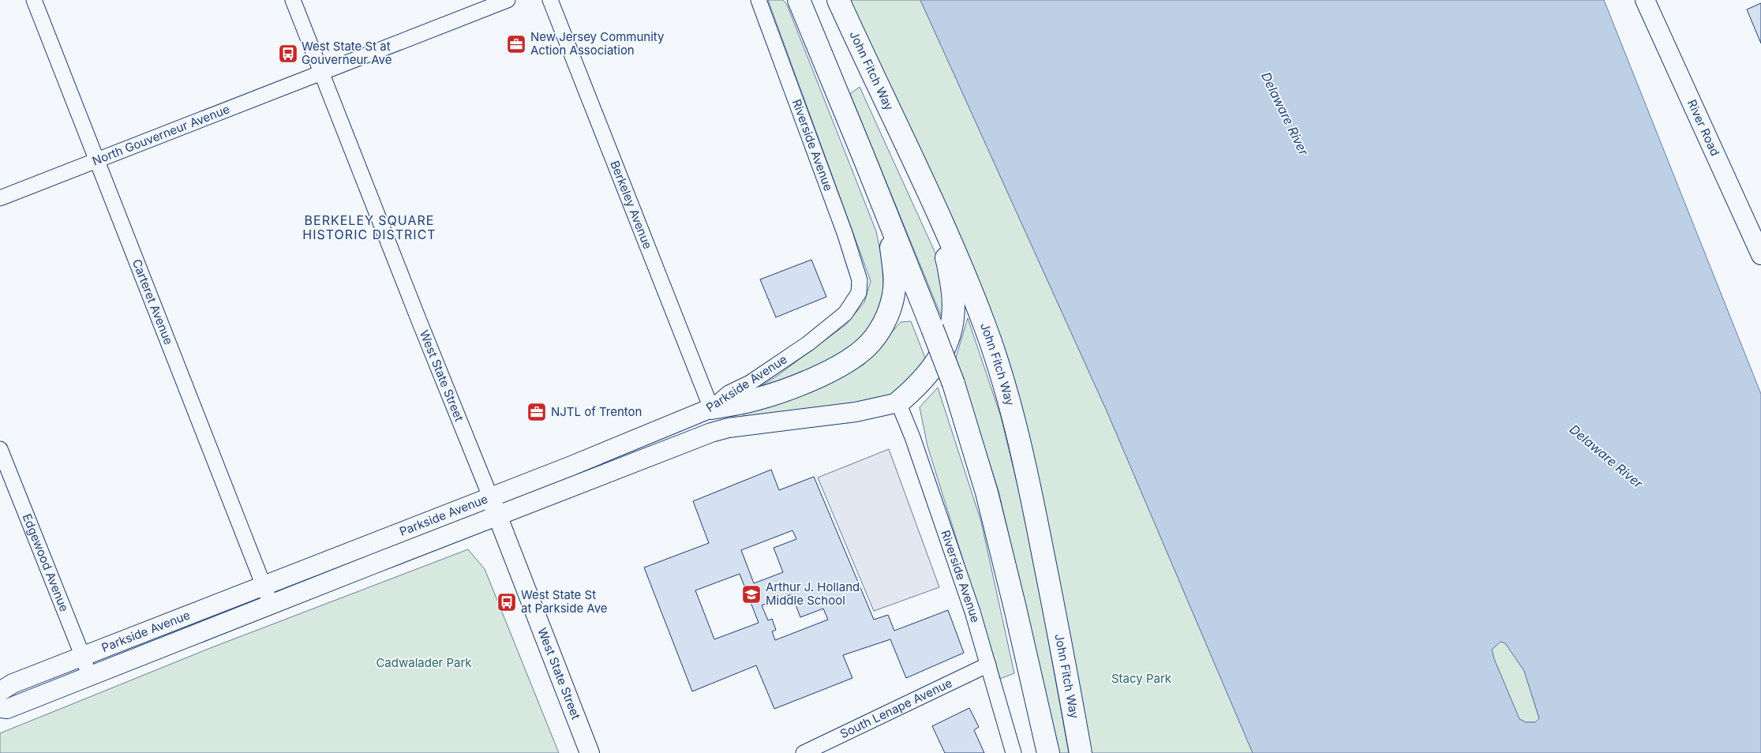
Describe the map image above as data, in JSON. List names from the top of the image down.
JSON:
{
  "streets": {
    "highway": ["John Fitch Way"],
    "main road": ["River Road", "West State Street", "Parkside Avenue"],
    "street": [
      "North Gouverneur Avenue",
      "Riverside Avenue",
      "Berkeley Avenue",
      "Carteret Avenue",
      "Edgewood Avenue",
      "South Lenape Avenue"
    ]
  },
  "crossings": [
    ["North Gouverneur Avenue", "Carteret Avenue"],
    ["North Gouverneur Avenue", "West State Street"],
    ["Riverside Avenue", "Parkside Avenue"],
    ["Riverside Avenue", "South Lenape Avenue"],
    ["Berkeley Avenue", "Parkside Avenue"],
    ["Carteret Avenue", "Parkside Avenue"],
    ["West State Street", "Parkside Avenue"],
    ["Parkside Avenue", "Edgewood Avenue"]
  ],
  "districts": ["BERKELEY SQUARE HISTORIC DISTRICT"],
  "water": ["Delaware River"],
  "parks": ["Cadwalader Park", "Stacy Park"],
  "places": {
    "office": ["New Jersey Community Action Association", "NJTL of Trenton"],
    "bus stop": ["West State St at Gouverneur Ave", "West State St at Parkside Ave"],
    "school or university": ["Arthur J. Holland Middle School"]
  }
}
